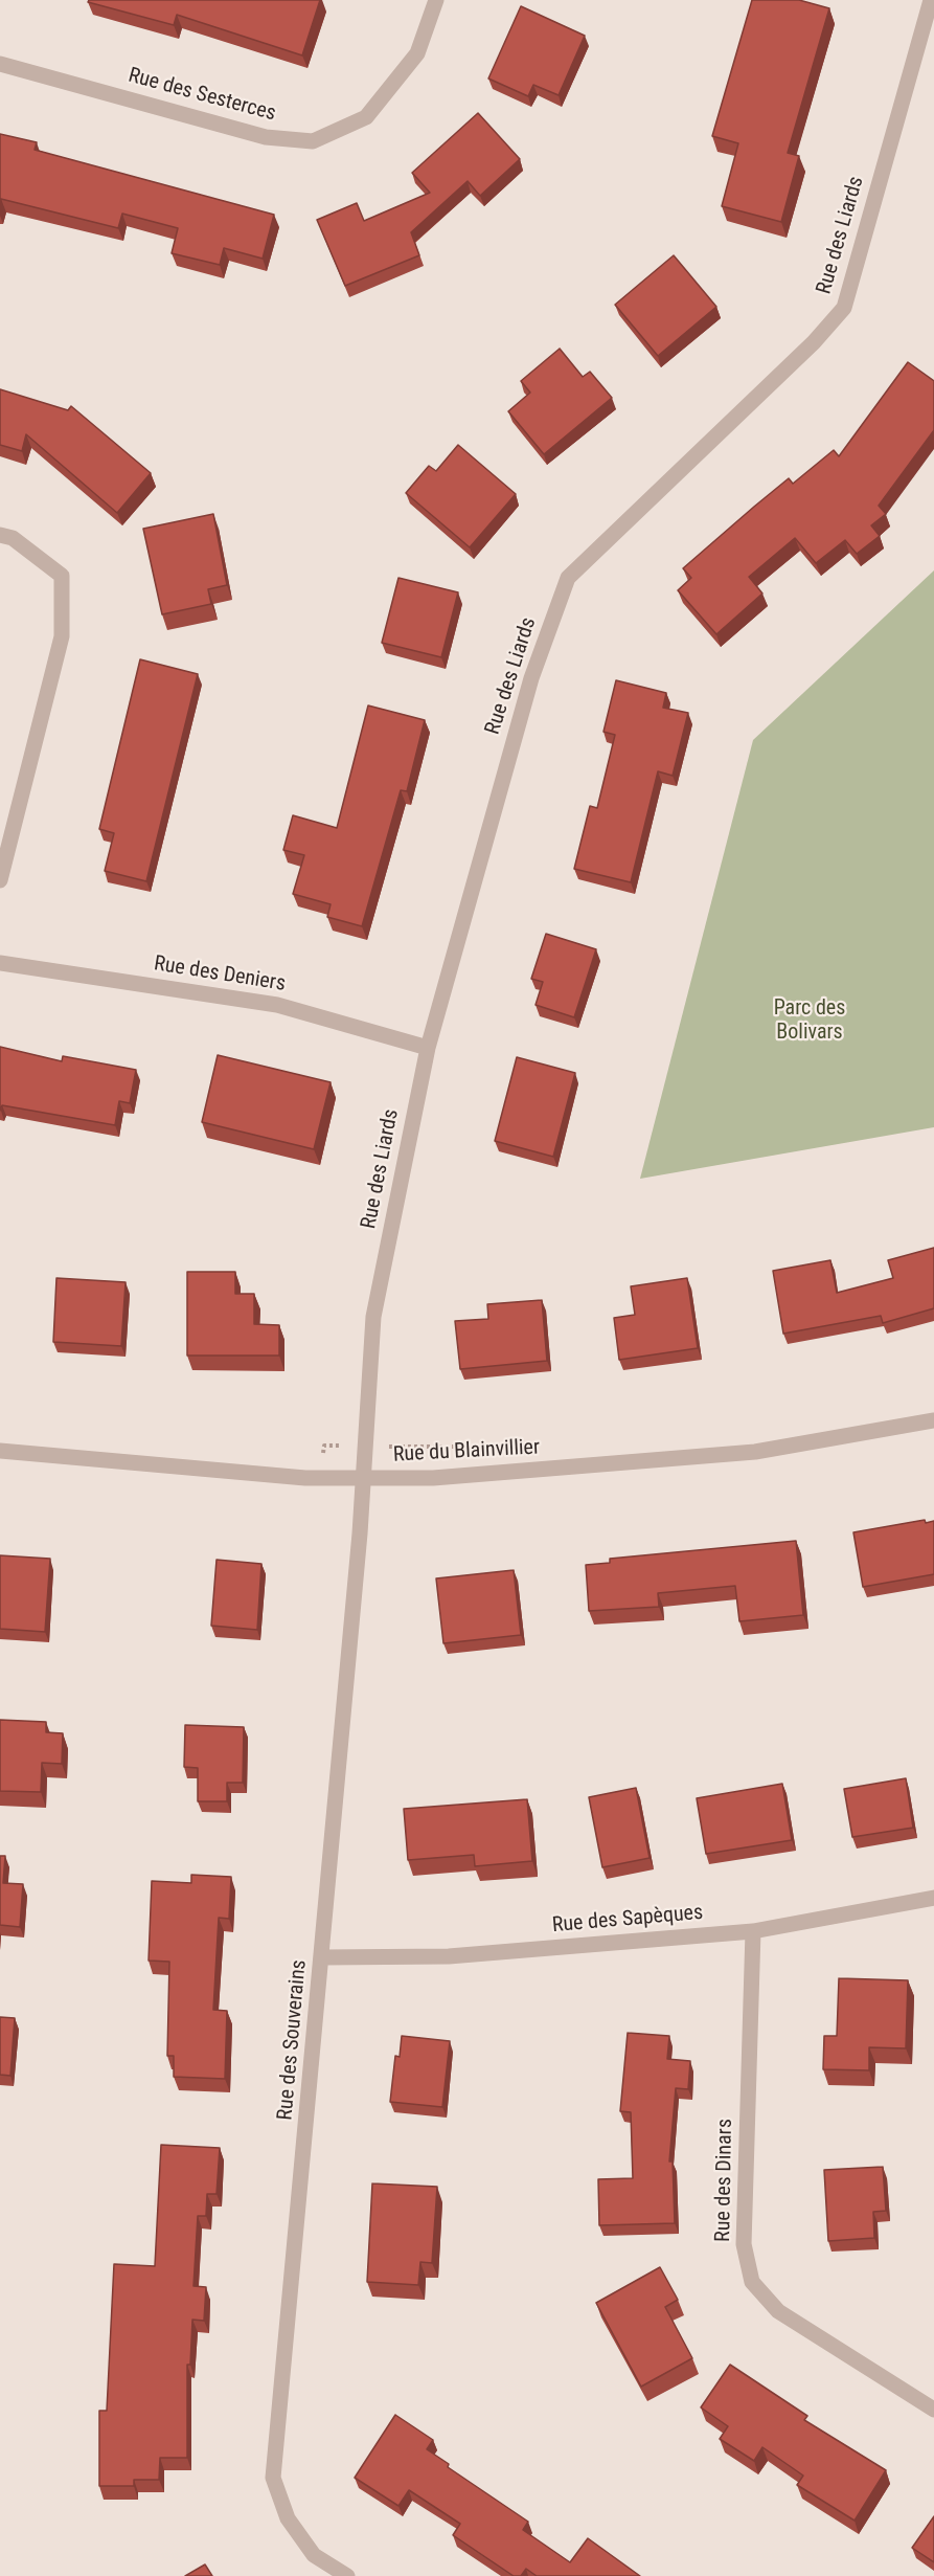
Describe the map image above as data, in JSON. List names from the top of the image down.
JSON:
{
  "streets": {
    "street": [
      "Rue des Sesterces",
      "Rue des Liards",
      "Rue des Deniers",
      "Rue du Blainvillier",
      "Rue des Sapèques",
      "Rue des Souverains",
      "Rue des Dinars"
    ]
  },
  "crossings": [
    ["Rue des Liards", "Rue des Deniers"],
    ["Rue des Liards", "Rue du Blainvillier"],
    ["Rue des Liards", "Rue des Souverains"],
    ["Rue du Blainvillier", "Rue des Souverains"],
    ["Rue des Sapèques", "Rue des Souverains"],
    ["Rue des Sapèques", "Rue des Dinars"]
  ],
  "parks": ["Parc des Bolivars"]
}
